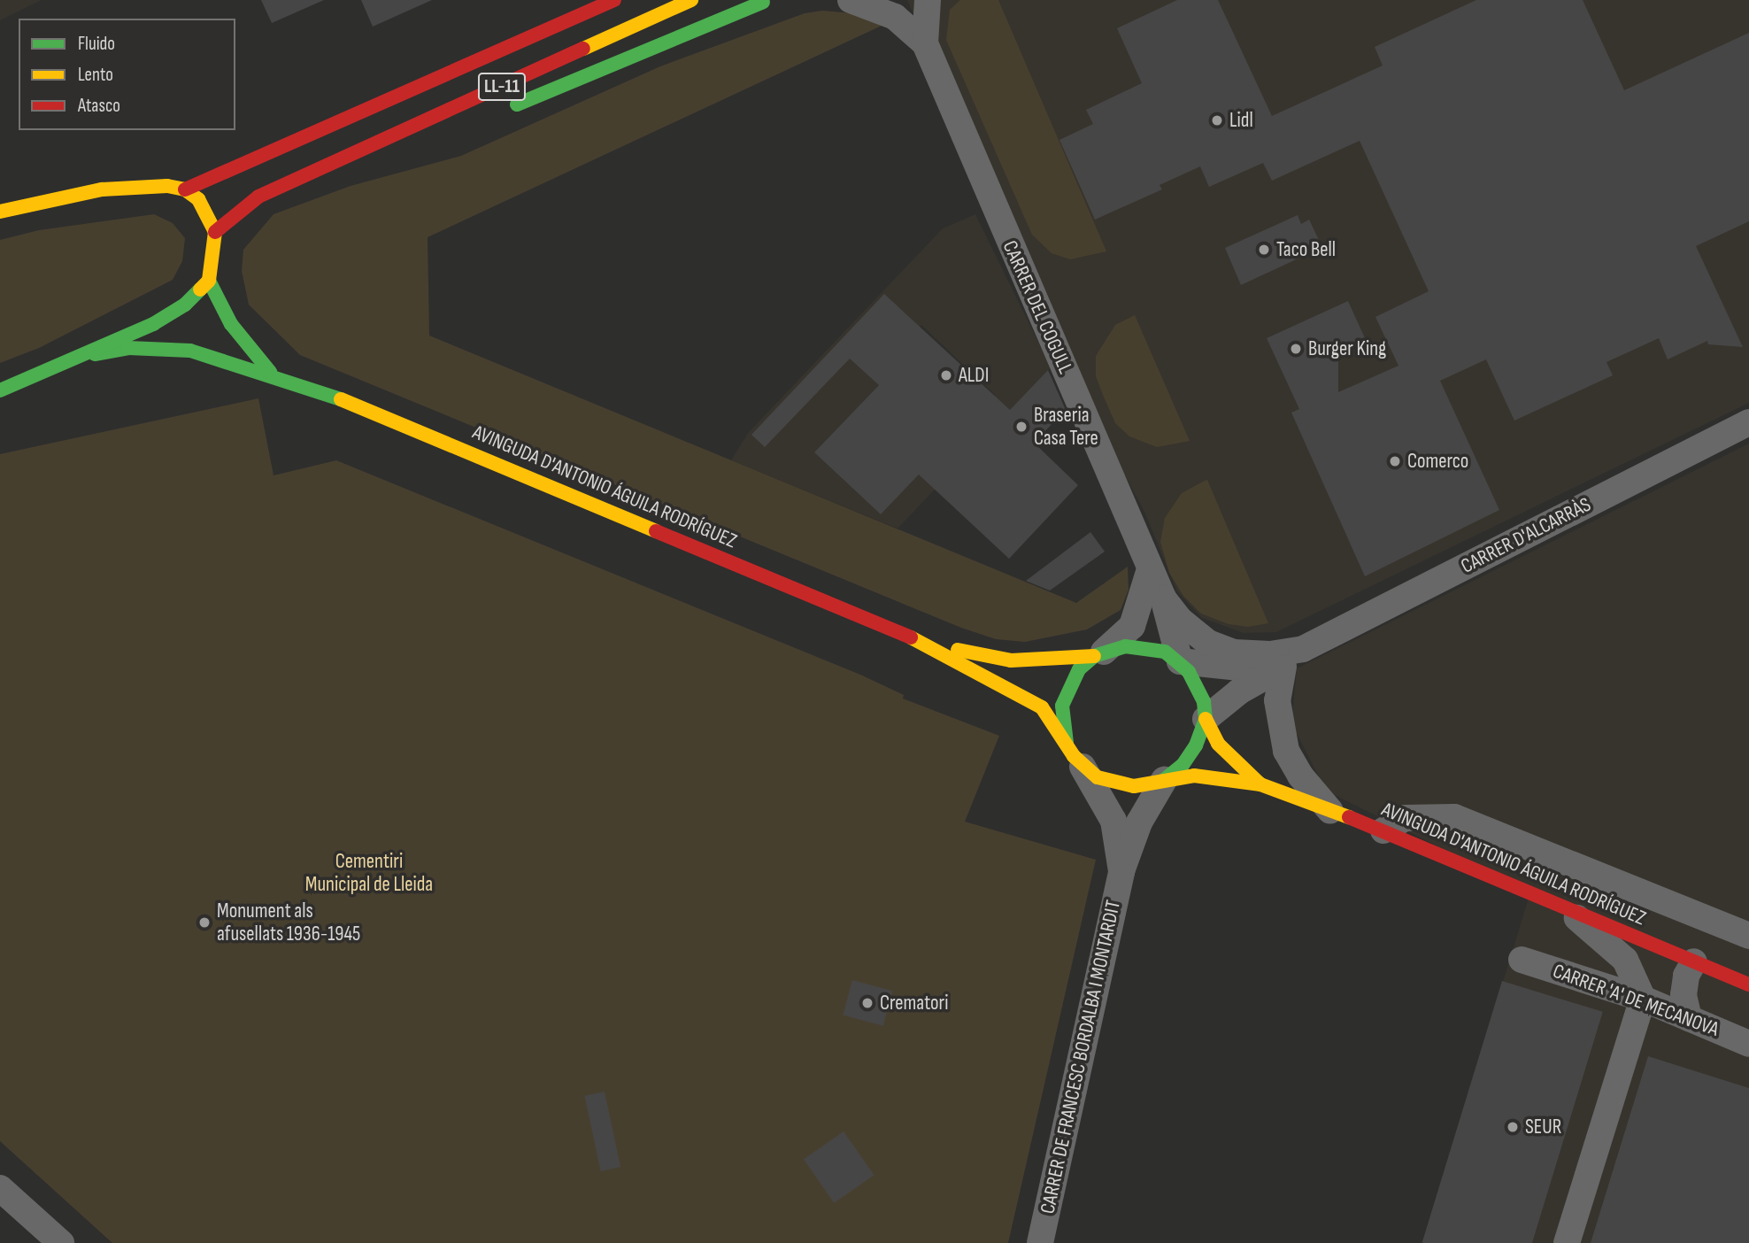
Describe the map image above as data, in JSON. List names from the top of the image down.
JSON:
{
  "streets": {
    "main road": ["LL-11", "AVINGUDA D'ANTONIO ÁGUILA RODRÍGUEZ"],
    "street": [
      "CARRER DEL COGULL",
      "CARRER D'ALCARRÀS",
      "CARRER 'A' DE MECANOVA",
      "CARRER DE FRANCESC BORDALBA I MONTARDIT"
    ]
  },
  "crossings": [
    ["CARRER DEL COGULL", "AVINGUDA D'ANTONIO ÁGUILA RODRÍGUEZ"],
    ["CARRER DEL COGULL", "CARRER D'ALCARRÀS"],
    ["CARRER DEL COGULL", "CARRER DE FRANCESC BORDALBA I MONTARDIT"],
    ["AVINGUDA D'ANTONIO ÁGUILA RODRÍGUEZ", "CARRER D'ALCARRÀS"],
    ["AVINGUDA D'ANTONIO ÁGUILA RODRÍGUEZ", "CARRER DE FRANCESC BORDALBA I MONTARDIT"],
    ["CARRER D'ALCARRÀS", "CARRER DE FRANCESC BORDALBA I MONTARDIT"]
  ],
  "parks": ["Cementiri Municipal de Lleida"],
  "places": [
    "Lidl",
    "Taco Bell",
    "Burger King",
    "ALDI",
    "Braseria Casa Tere",
    "Comerco",
    "Monument als afusellats 1936-1945",
    "Crematori",
    "SEUR"
  ],
  "legend": ["Fluido", "Lento", "Atasco"]
}
